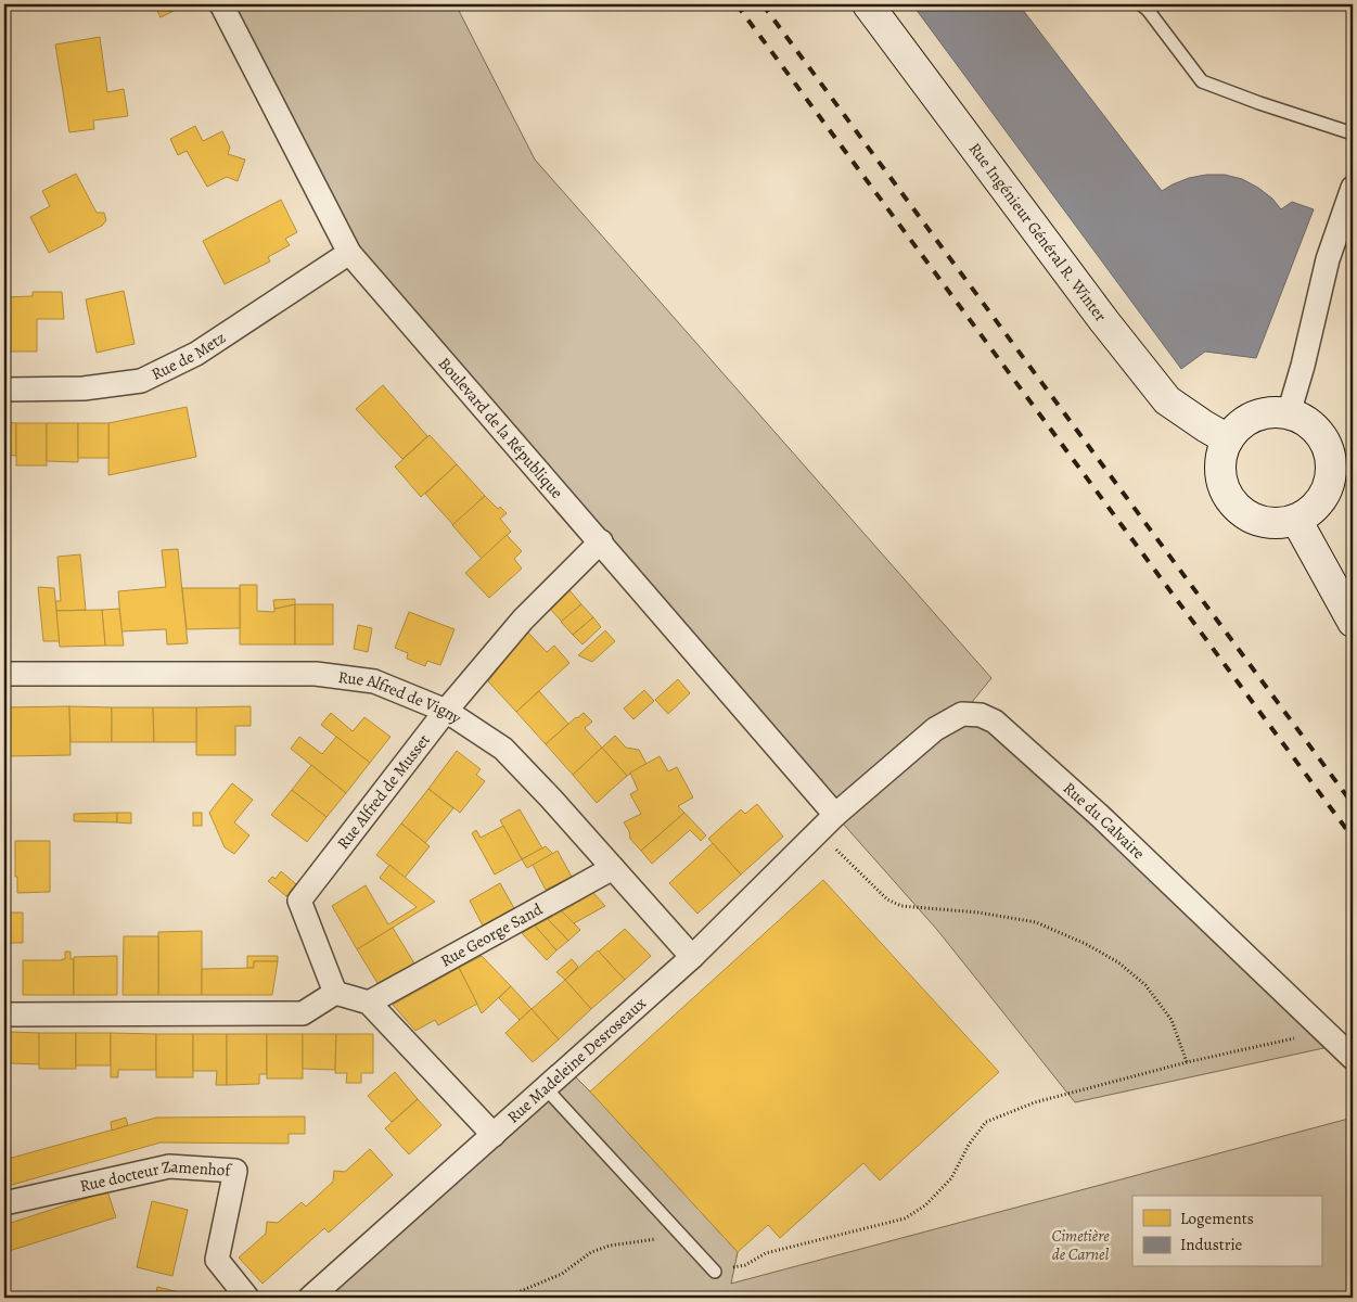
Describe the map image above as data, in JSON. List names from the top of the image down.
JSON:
{
  "streets": {
    "street": [
      "Rue Ingénieur Général R. Winter",
      "Rue de Metz",
      "Boulevard de la République",
      "Rue Alfred de Vigny",
      "Rue Alfred de Musset",
      "Rue du Calvaire",
      "Rue George Sand",
      "Rue Madeleine Desroseaux",
      "Rue docteur Zamenhof"
    ]
  },
  "crossings": [
    ["Rue de Metz", "Boulevard de la République"],
    ["Boulevard de la République", "Rue Alfred de Musset"],
    ["Boulevard de la République", "Rue du Calvaire"],
    ["Boulevard de la République", "Rue Madeleine Desroseaux"],
    ["Rue Alfred de Vigny", "Rue Alfred de Musset"],
    ["Rue Alfred de Vigny", "Rue George Sand"],
    ["Rue Alfred de Vigny", "Rue Madeleine Desroseaux"],
    ["Rue du Calvaire", "Rue Madeleine Desroseaux"]
  ],
  "parks": ["Cimetière de Carnel"],
  "legend": ["Logements", "Industrie"]
}
